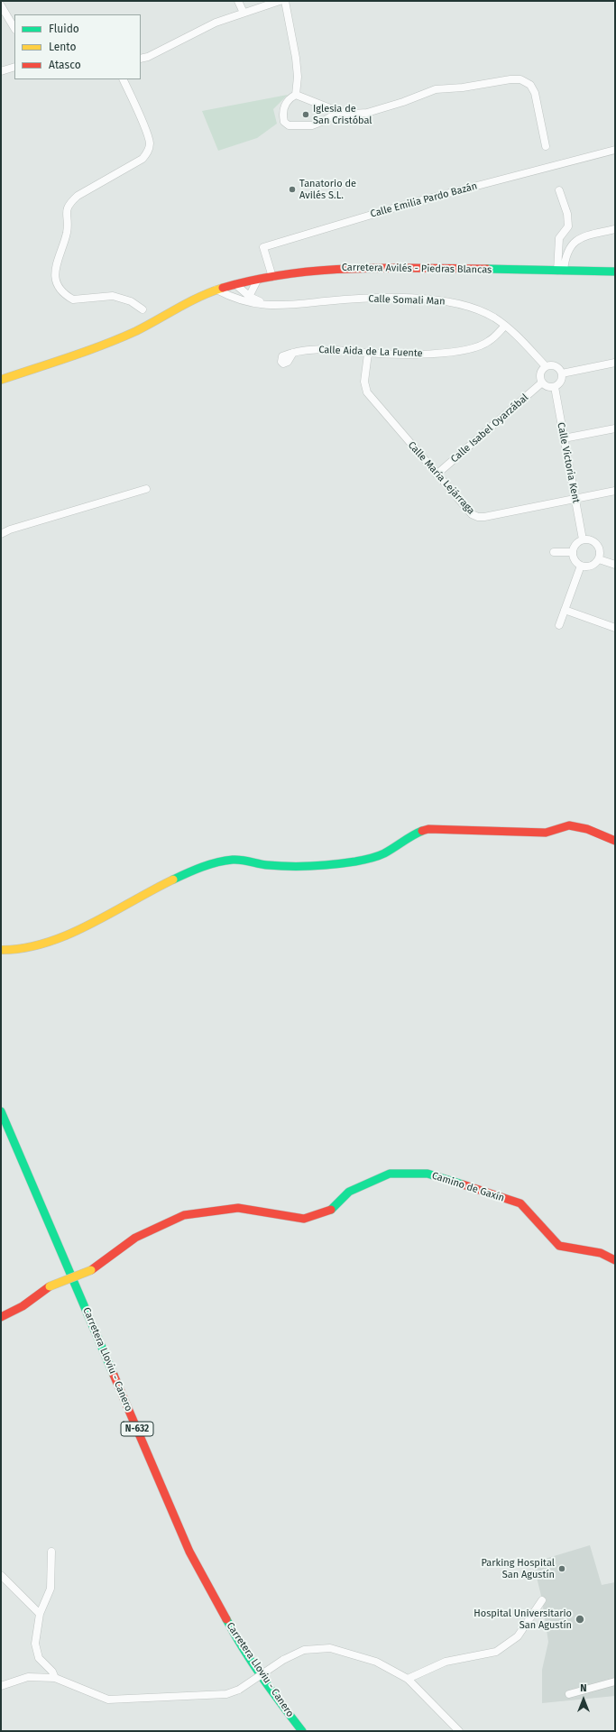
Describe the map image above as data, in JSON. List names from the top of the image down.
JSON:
{
  "streets": {
    "main road": [
      "Carretera Avilés - Piedras Blancas",
      "Camino de Gaxín",
      "Carretera Lloviu - Canero",
      "N-632"
    ],
    "street": [
      "Calle Emilia Pardo Bazán",
      "Calle Somali Man",
      "Calle Aida de La Fuente",
      "Calle Isabel Oyarzábal",
      "Calle Victoria Kent",
      "Calle María Lejárraga"
    ]
  },
  "crossings": [
    ["Calle Emilia Pardo Bazán", "Carretera Avilés - Piedras Blancas"],
    ["Carretera Avilés - Piedras Blancas", "Calle Somali Man"],
    ["Calle Somali Man", "Calle Aida de La Fuente"],
    ["Calle Somali Man", "Calle Isabel Oyarzábal"],
    ["Calle Somali Man", "Calle Victoria Kent"],
    ["Calle Aida de La Fuente", "Calle María Lejárraga"],
    ["Calle Isabel Oyarzábal", "Calle Victoria Kent"],
    ["Calle Isabel Oyarzábal", "Calle María Lejárraga"],
    ["Calle Victoria Kent", "Calle María Lejárraga"]
  ],
  "places": [
    "Iglesia de San Cristóbal",
    "Tanatorio de Avilés S.L.",
    "Parking Hospital San Agustín",
    "Hospital Universitario San Agustín"
  ],
  "legend": ["Fluido", "Lento", "Atasco"],
  "north": "top"
}
